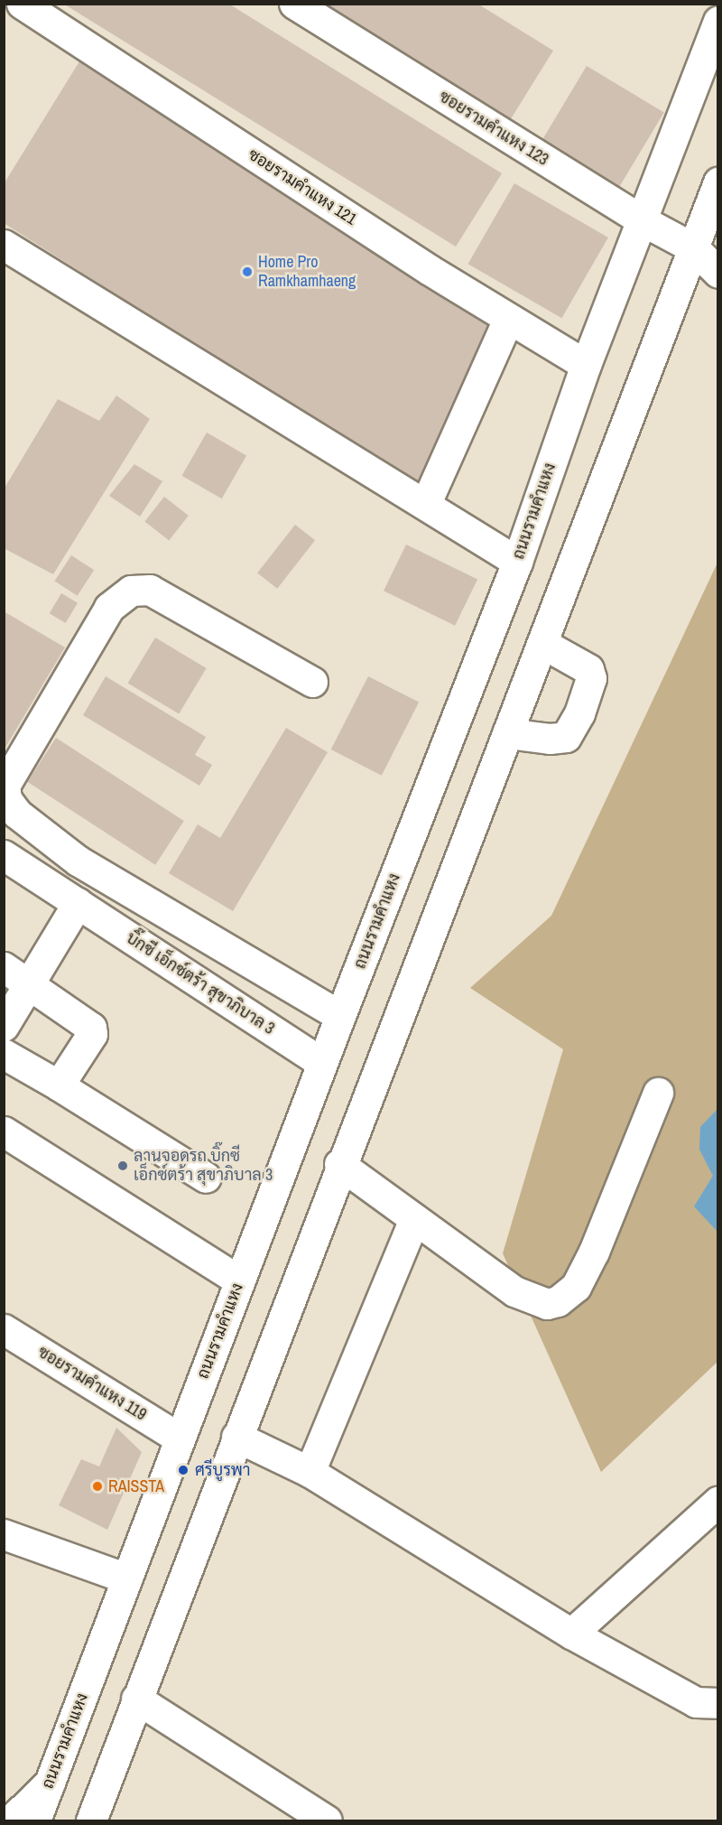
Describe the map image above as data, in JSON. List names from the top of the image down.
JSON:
{
  "streets": {
    "main road": [
      "ซอยรามคำแหง 123",
      "ซอยรามคำแหง 121",
      "ถนนรามคำแหง",
      "บิ๊กซี เอ็กซ์ตร้า สุขาภิบาล 3",
      "ซอยรามคำแหง 119"
    ]
  },
  "crossings": [
    ["ซอยรามคำแหง 123", "ถนนรามคำแหง"],
    ["ซอยรามคำแหง 121", "ถนนรามคำแหง"],
    ["ถนนรามคำแหง", "บิ๊กซี เอ็กซ์ตร้า สุขาภิบาล 3"],
    ["ถนนรามคำแหง", "ซอยรามคำแหง 119"]
  ],
  "places": [
    "Home Pro Ramkhamhaeng",
    "ลานจอดรถ บิ๊กซี เอ็กซ์ตร้า สุขาภิบาล 3",
    "ศรีบูรพา",
    "RAISSTA"
  ]
}
